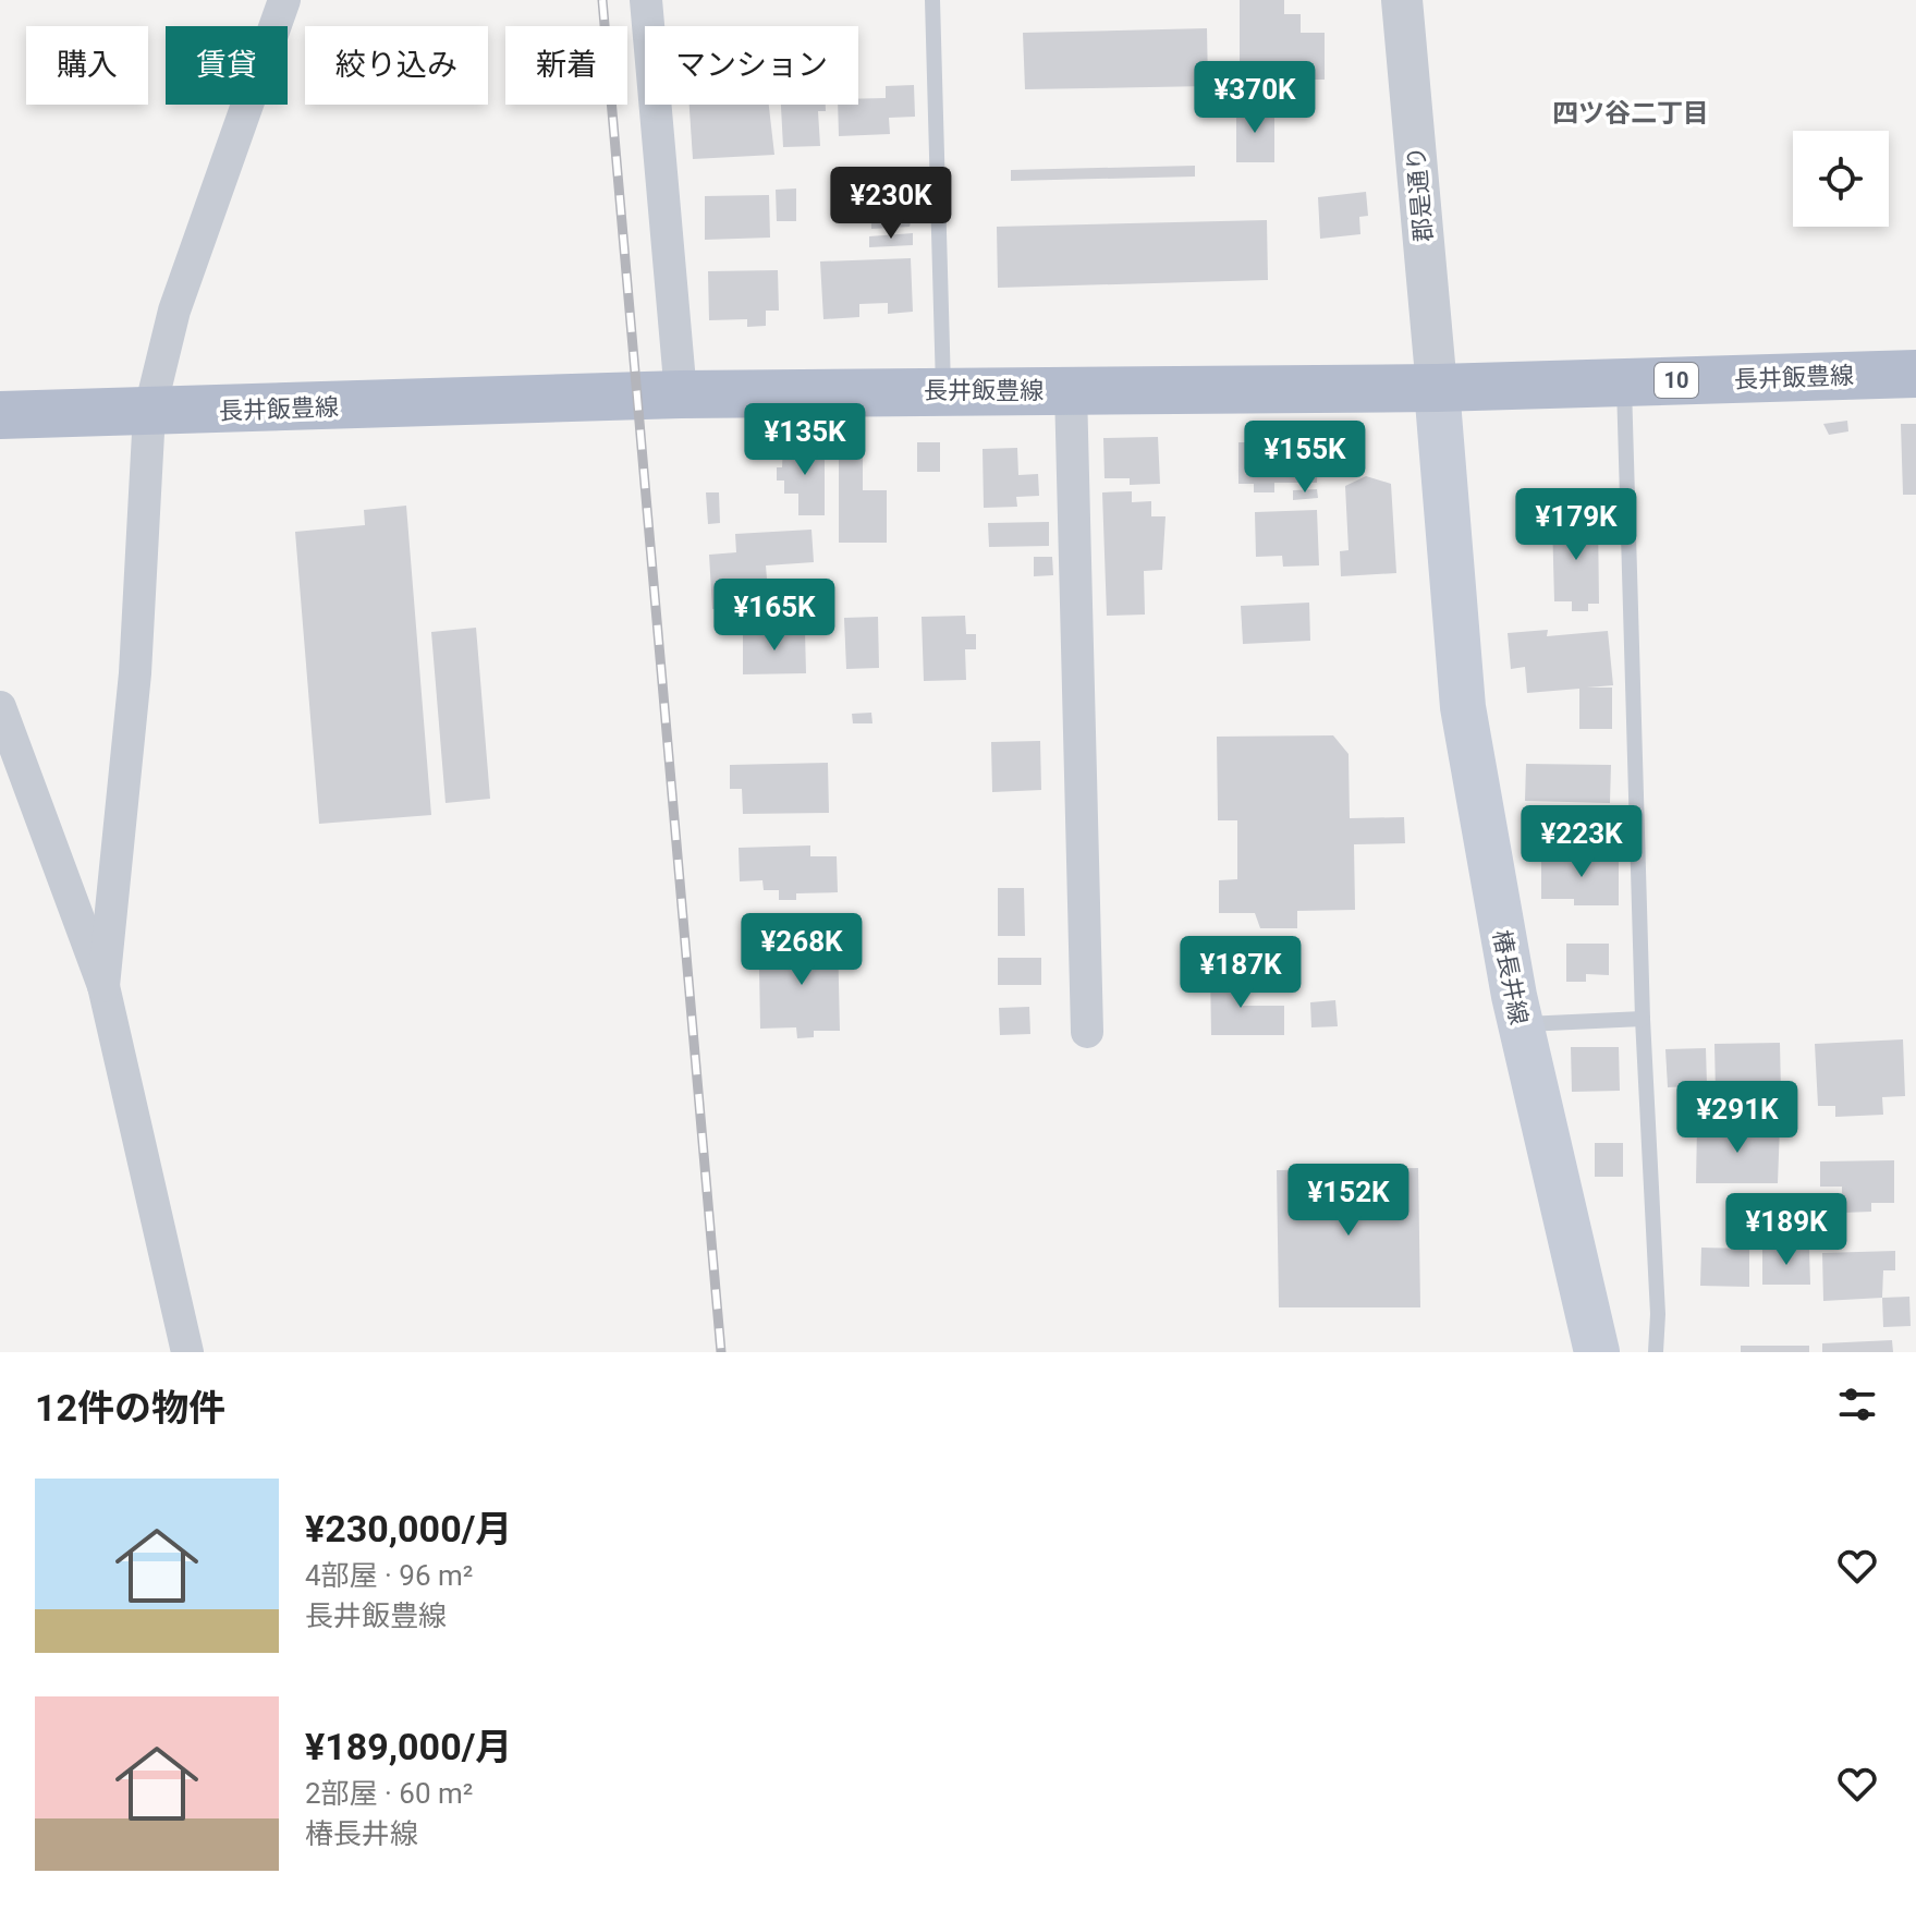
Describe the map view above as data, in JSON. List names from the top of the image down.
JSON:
{
  "streets": {
    "main road": ["長井飯豊線", "10", "椿長井線"],
    "street": ["郡是通り"]
  },
  "crossings": [
    ["郡是通り", "長井飯豊線"],
    ["郡是通り", "椿長井線"],
    ["長井飯豊線", "椿長井線"]
  ],
  "districts": ["四ツ谷二丁目"],
  "page": {
    "chip": [
      "購入",
      "賃貸",
      "絞り込み",
      "新着",
      "マンション"
    ],
    "price": [
      "¥370K",
      "¥230K",
      "¥135K",
      "¥155K",
      "¥179K",
      "¥165K",
      "¥223K",
      "¥268K",
      "¥187K",
      "¥291K",
      "¥152K",
      "¥189K"
    ],
    "heading": "12件の物件",
    "list": [
      {
        "name": "¥230,000/月",
        "note": "4部屋 · 96 m² · 長井飯豊線"
      },
      {
        "name": "¥189,000/月",
        "note": "2部屋 · 60 m² · 椿長井線"
      }
    ]
  }
}
